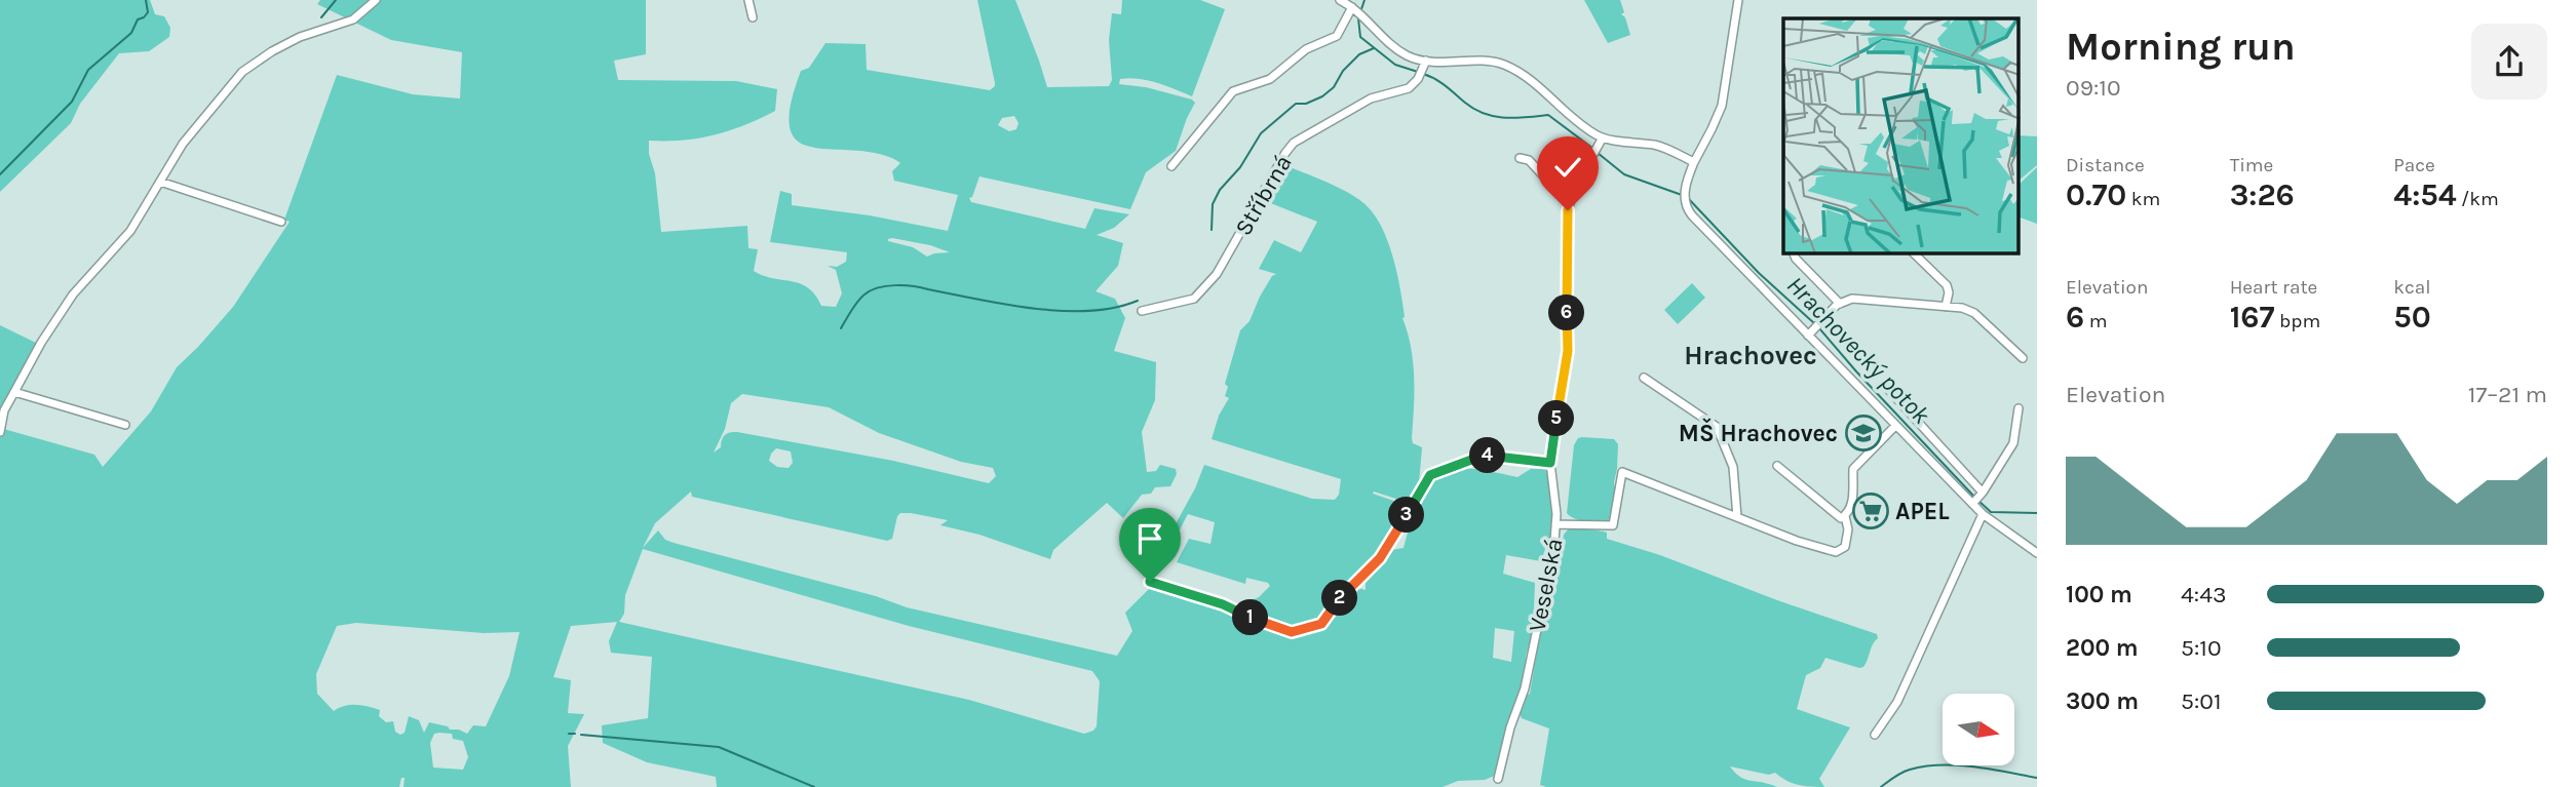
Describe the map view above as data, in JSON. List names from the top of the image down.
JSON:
{
  "streets": {
    "street": ["Stříbrná", "Veselská"]
  },
  "districts": ["Hrachovec"],
  "water": ["Hrachovecký potok"],
  "places": {
    "school or university": ["MŠ Hrachovec"],
    "supermarket": ["APEL"]
  },
  "north": "right",
  "page": {
    "heading": ["Morning run", "09:10"],
    "stats": [
      ["Distance", "0.70 km"],
      ["Time", "3:26"],
      ["Pace", "4:54 /km"],
      ["Elevation", "6 m"],
      ["Heart rate", "167 bpm"],
      ["kcal", "50"]
    ],
    "pins": [
      "6",
      "5",
      "4",
      "3",
      "2",
      "1"
    ],
    "chart": ["Elevation", "17–21 m"],
    "list": [
      {
        "name": "100 m",
        "note": "4:43"
      },
      {
        "name": "200 m",
        "note": "5:10"
      },
      {
        "name": "300 m",
        "note": "5:01"
      }
    ]
  }
}
